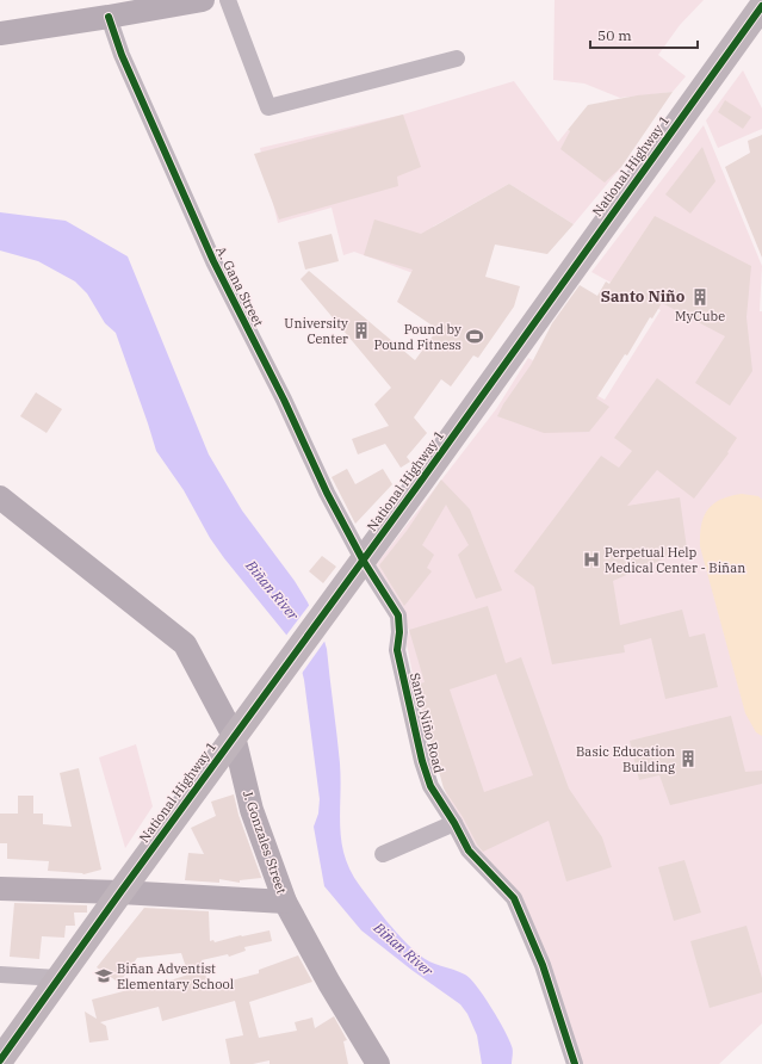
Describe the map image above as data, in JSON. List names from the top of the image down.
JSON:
{
  "streets": {
    "highway": ["National Highway 1"],
    "street": ["A. Gana Street", "Santo Niño Road", "J. Gonzales Street"]
  },
  "crossings": [
    ["National Highway 1", "A. Gana Street"],
    ["National Highway 1", "Santo Niño Road"],
    ["National Highway 1", "J. Gonzales Street"],
    ["A. Gana Street", "Santo Niño Road"]
  ],
  "districts": ["Santo Niño"],
  "water": ["Biñan River"],
  "places": {
    "building": ["MyCube", "University Center", "Basic Education Building"],
    "sports": ["Pound by Pound Fitness"],
    "hospital": ["Perpetual Help Medical Center - Biñan"],
    "school or university": ["Biñan Adventist Elementary School"]
  },
  "scale_bar": "50 m"
}
